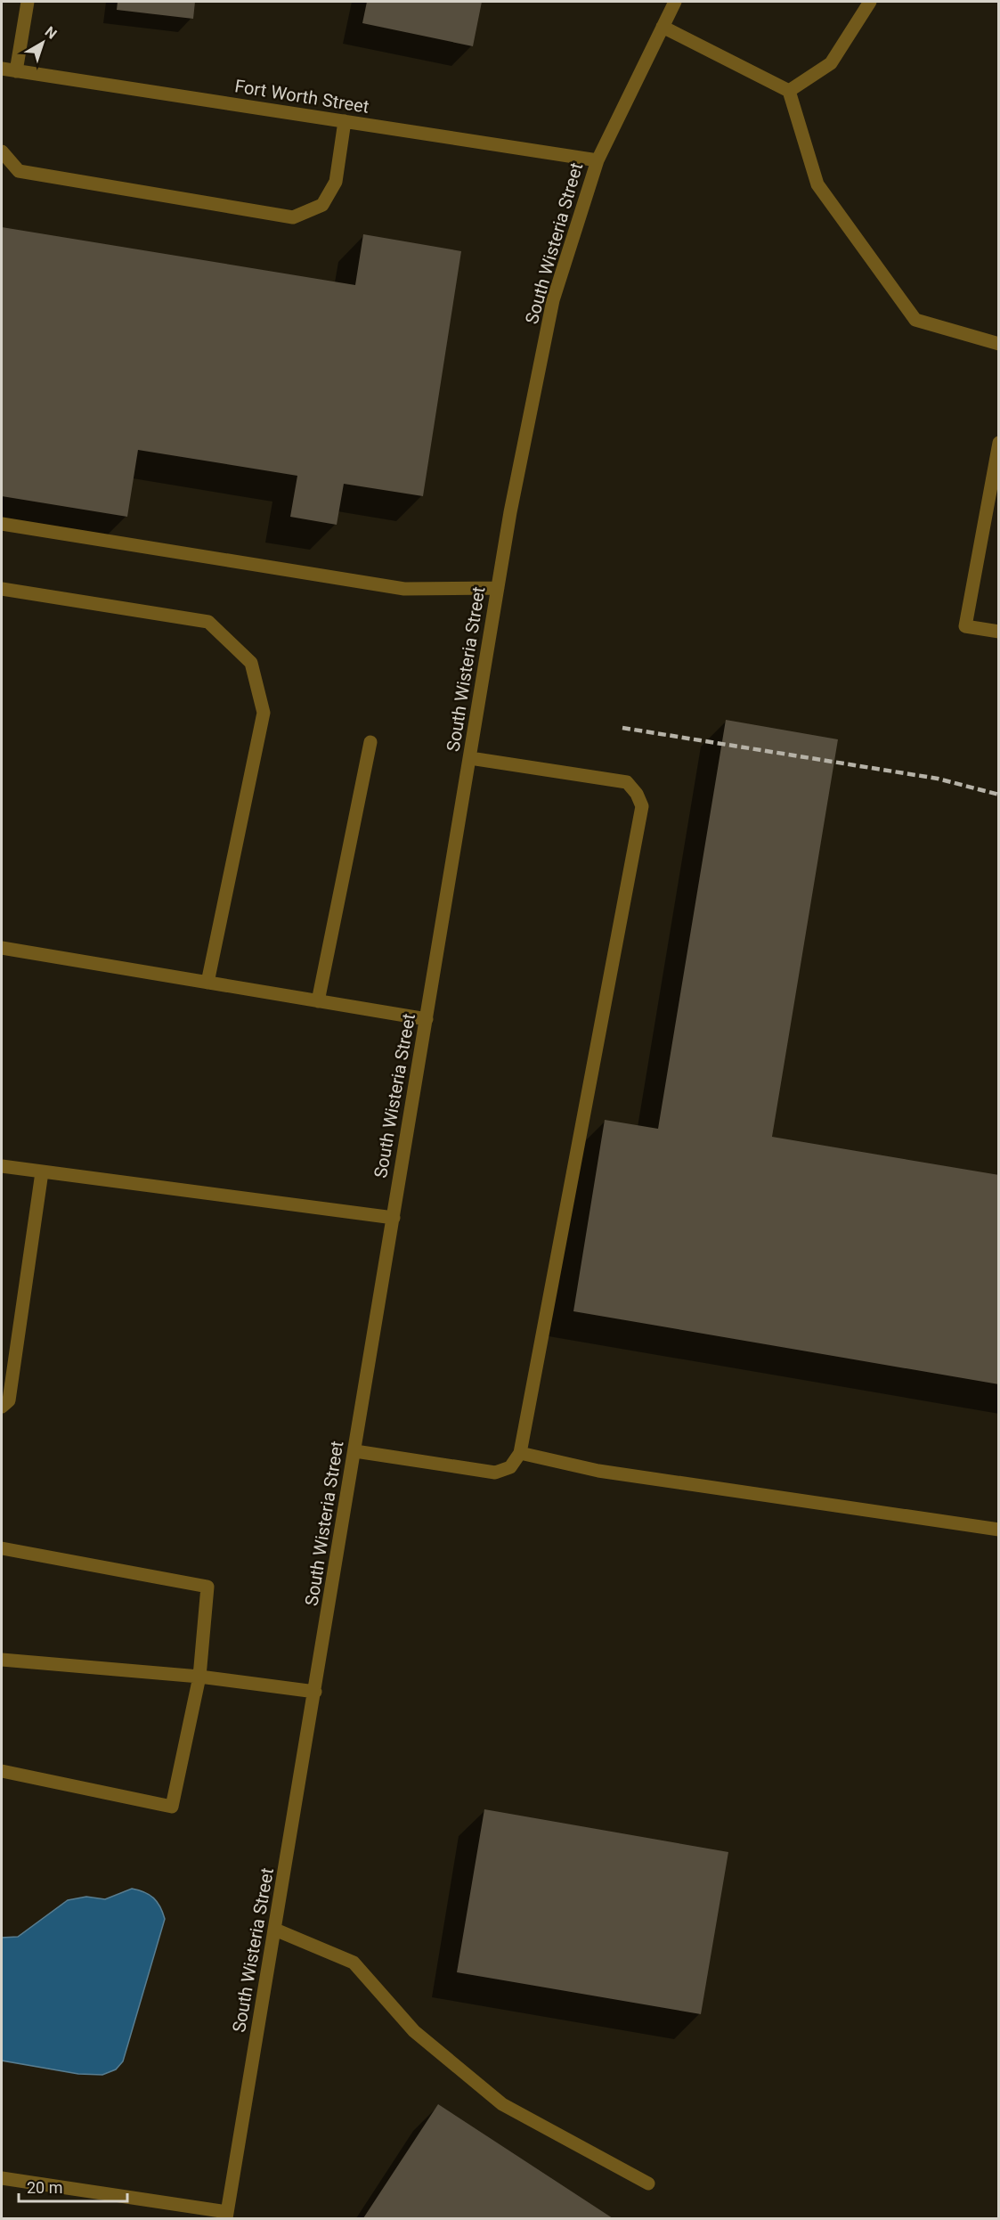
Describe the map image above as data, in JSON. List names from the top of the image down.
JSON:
{
  "streets": {
    "street": ["Fort Worth Street", "South Wisteria Street"]
  },
  "crossings": [
    ["Fort Worth Street", "South Wisteria Street"]
  ],
  "scale_bar": "20 m",
  "north": "top right"
}
